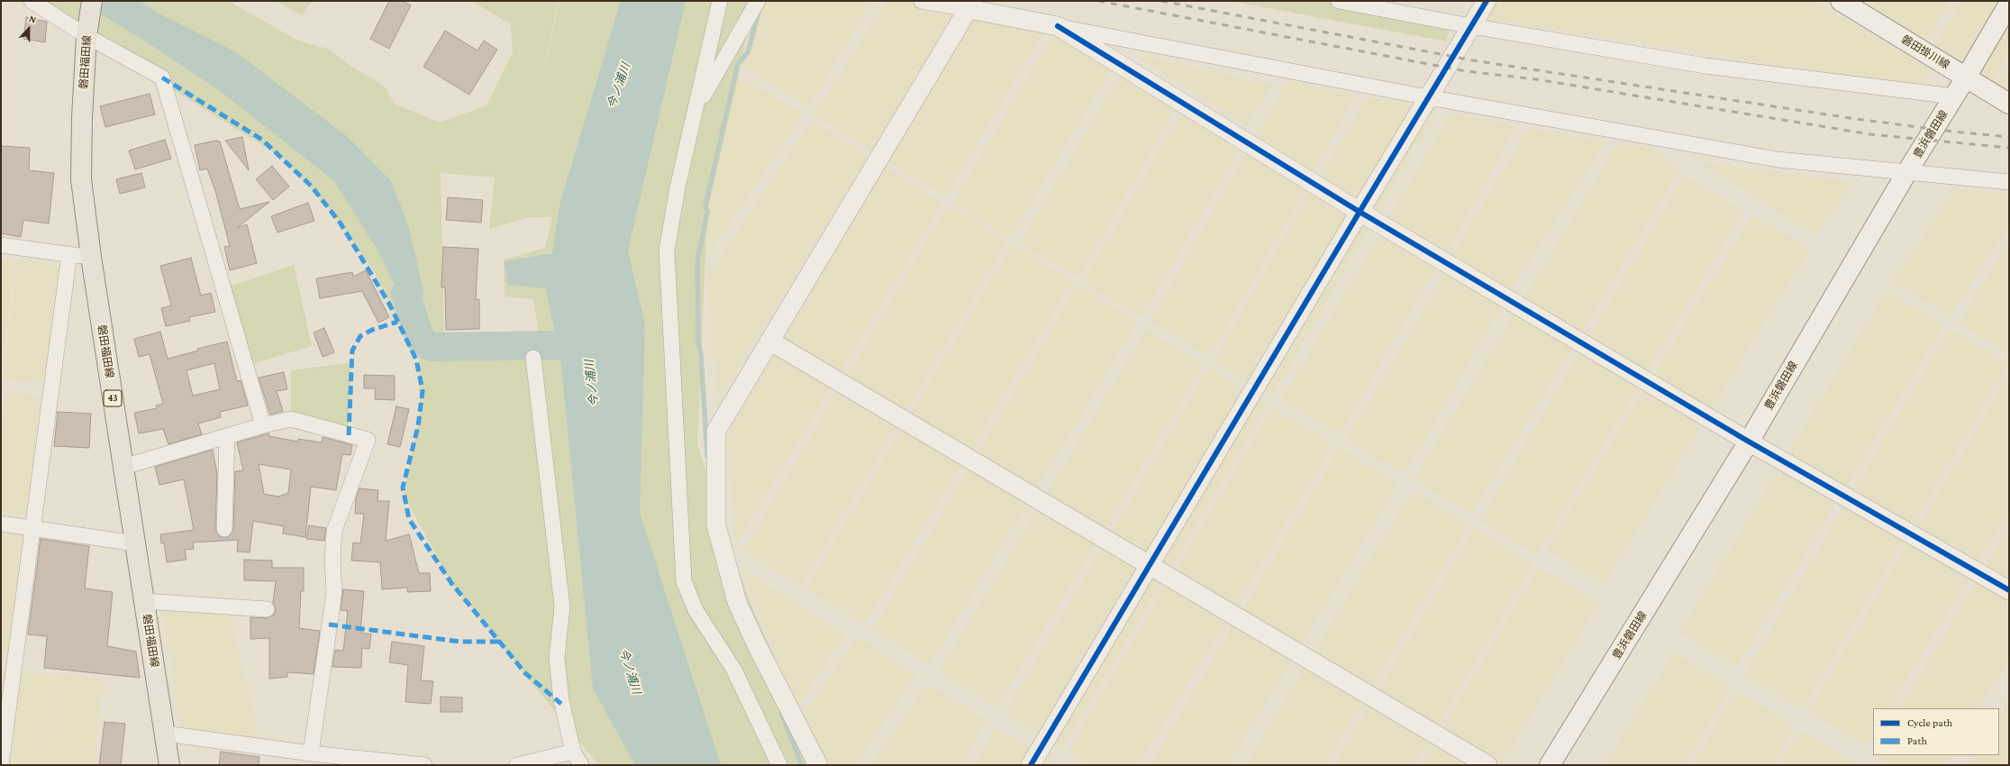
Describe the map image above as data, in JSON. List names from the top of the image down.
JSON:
{
  "streets": {
    "main road": [
      "磐田掛川線",
      "磐田福田線",
      "豊浜磐田線",
      "43"
    ]
  },
  "crossings": [
    ["磐田掛川線", "豊浜磐田線"]
  ],
  "water": ["今ノ浦川"],
  "legend": ["Cycle path", "Path"],
  "north": "top"
}
